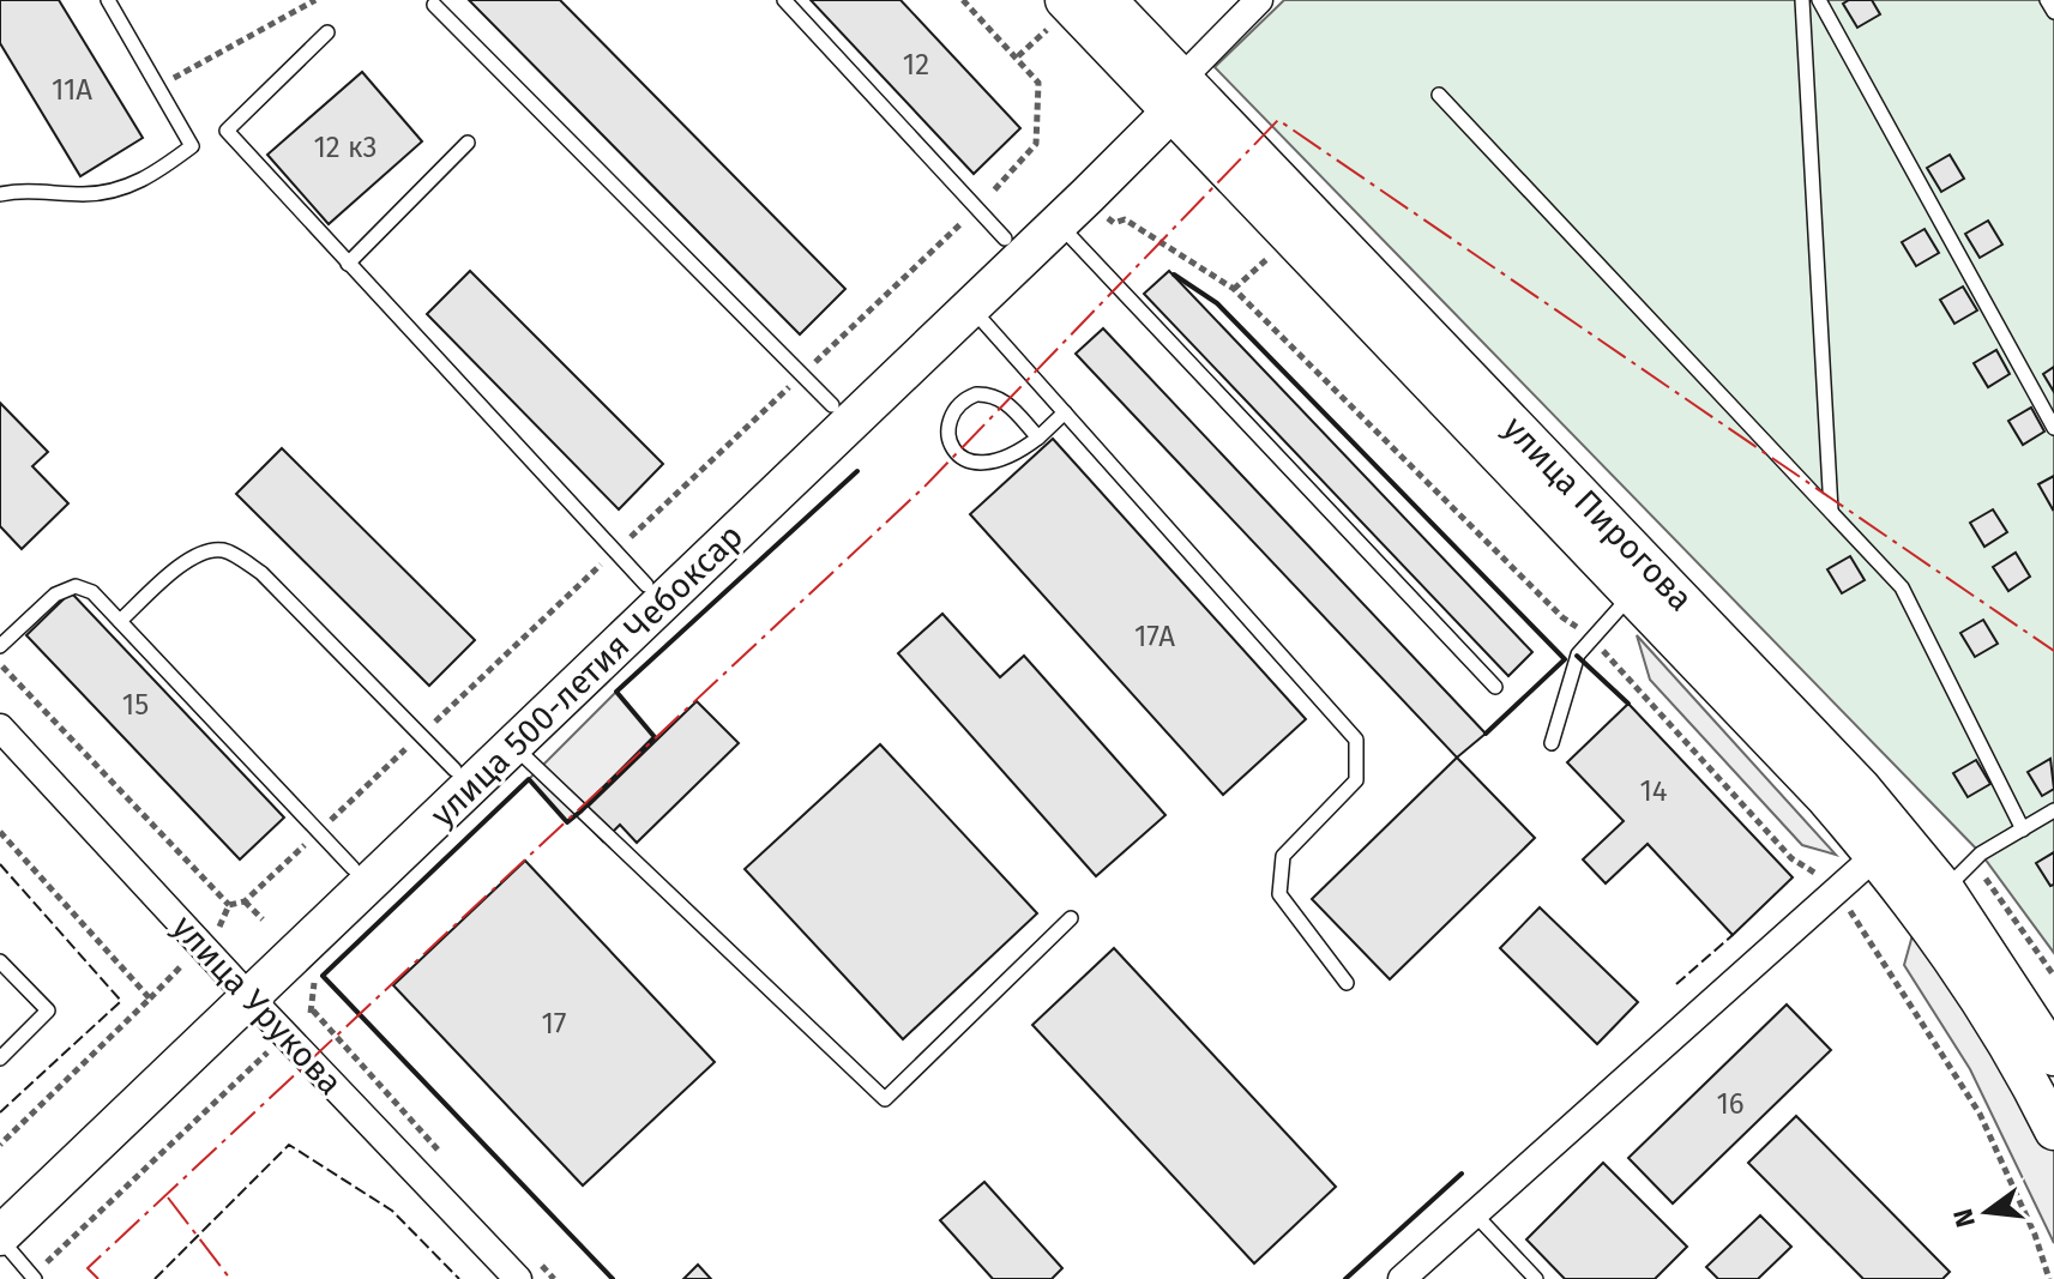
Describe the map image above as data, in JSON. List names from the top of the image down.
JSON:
{
  "streets": {
    "street": ["улица Пирогова", "улица 500-летия Чебоксар", "улица Урукова"]
  },
  "crossings": [
    ["улица Пирогова", "улица 500-летия Чебоксар"],
    ["улица 500-летия Чебоксар", "улица Урукова"]
  ],
  "house_numbers": [
    "12",
    "11А",
    "12 к3",
    "17А",
    "15",
    "14",
    "17",
    "16"
  ],
  "north": "left"
}
